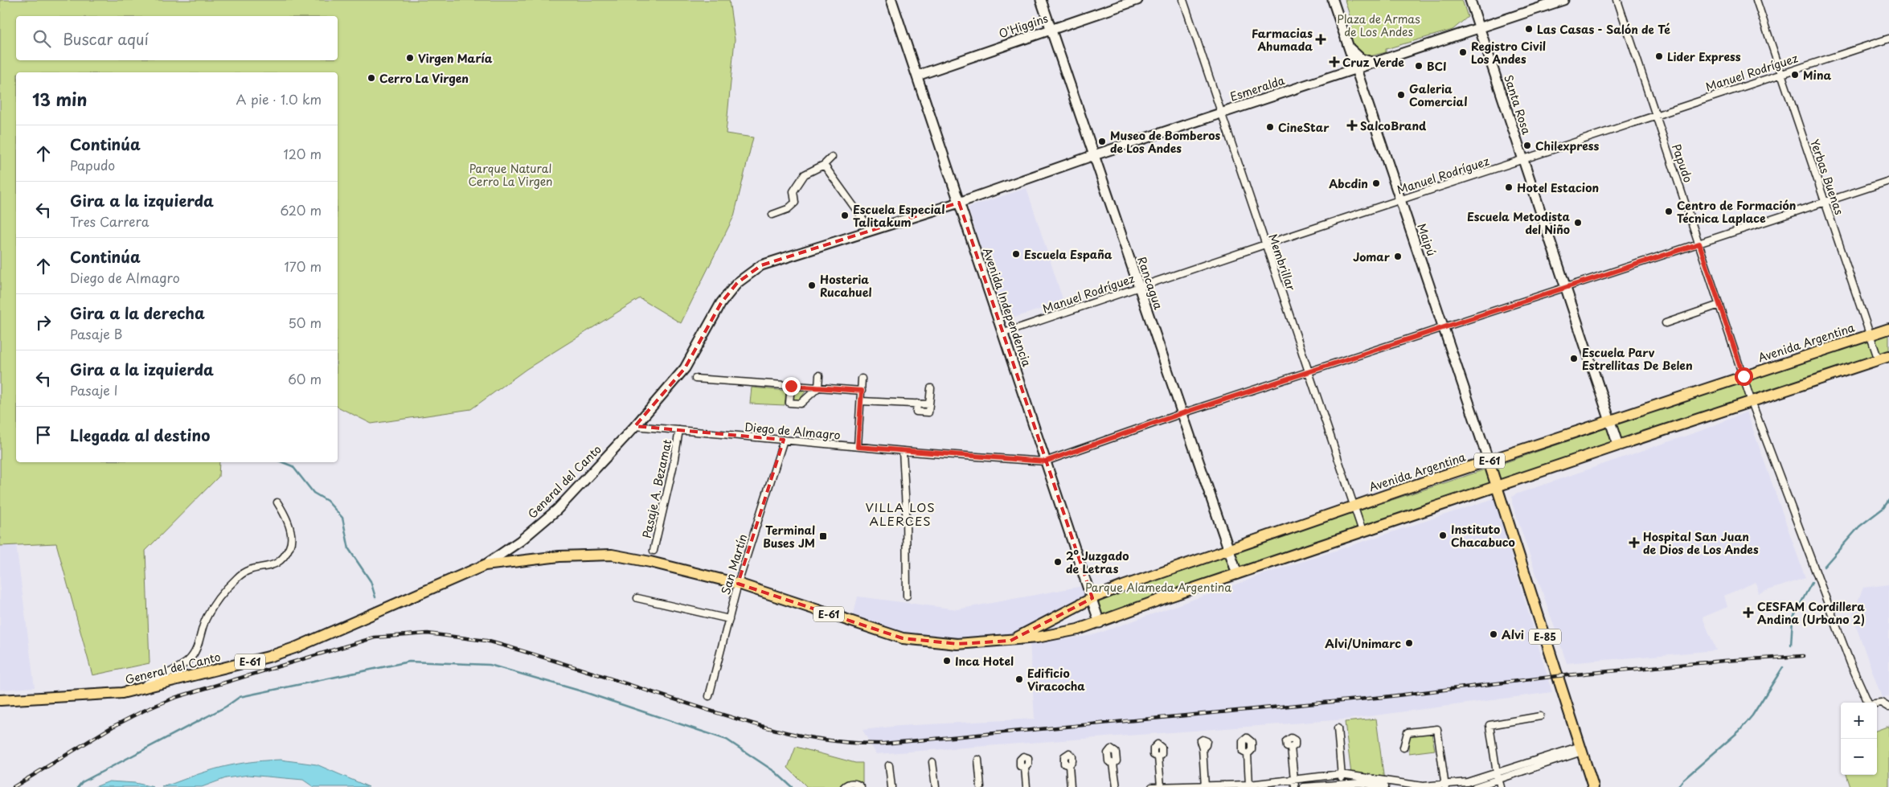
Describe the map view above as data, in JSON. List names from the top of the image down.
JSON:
{
  "streets": {
    "main road": [
      "O'Higgins",
      "Esmeralda",
      "Santa Rosa",
      "Maipú",
      "Rancagua",
      "Avenida Independencia",
      "Avenida Argentina",
      "E-61",
      "General del Canto",
      "E-85"
    ],
    "street": [
      "Manuel Rodríguez",
      "Papudo",
      "Yerbas Buenas",
      "Membrillar",
      "Diego de Almagro",
      "Pasaje A. Bezamat",
      "San Martín"
    ]
  },
  "crossings": [
    ["O'Higgins", "Rancagua"],
    ["O'Higgins", "Avenida Independencia"],
    ["Manuel Rodríguez", "Santa Rosa"],
    ["Manuel Rodríguez", "Papudo"],
    ["Manuel Rodríguez", "Yerbas Buenas"],
    ["Manuel Rodríguez", "Maipú"],
    ["Manuel Rodríguez", "Membrillar"],
    ["Manuel Rodríguez", "Rancagua"],
    ["Manuel Rodríguez", "Avenida Independencia"],
    ["Esmeralda", "Santa Rosa"],
    ["Esmeralda", "Maipú"],
    ["Esmeralda", "Membrillar"],
    ["Esmeralda", "Rancagua"],
    ["Esmeralda", "Avenida Independencia"],
    ["Esmeralda", "General del Canto"],
    ["Santa Rosa", "Avenida Argentina"],
    ["Santa Rosa", "E-61"],
    ["Papudo", "Avenida Argentina"],
    ["Papudo", "E-61"],
    ["Yerbas Buenas", "Avenida Argentina"],
    ["Yerbas Buenas", "E-61"],
    ["Maipú", "Avenida Argentina"],
    ["Maipú", "E-61"],
    ["Maipú", "E-85"],
    ["Membrillar", "Avenida Argentina"],
    ["Membrillar", "E-61"],
    ["Rancagua", "Avenida Argentina"],
    ["Rancagua", "E-61"],
    ["Avenida Independencia", "Avenida Argentina"],
    ["Avenida Independencia", "Diego de Almagro"],
    ["Avenida Independencia", "E-61"],
    ["Avenida Independencia", "General del Canto"],
    ["Avenida Argentina", "E-61"],
    ["Diego de Almagro", "General del Canto"],
    ["Diego de Almagro", "Pasaje A. Bezamat"],
    ["Diego de Almagro", "San Martín"],
    ["E-61", "General del Canto"],
    ["E-61", "San Martín"],
    ["E-61", "E-85"]
  ],
  "districts": ["VILLA LOS ALERCES"],
  "parks": ["Plaza de Armas de Los Andes", "Parque Natural Cerro La Virgen", "Parque Alameda Argentina"],
  "places": {
    "other": [
      "Las Casas - Salón de Té",
      "Registro Civil Los Andes",
      "Lider Express",
      "Virgen María",
      "BCI",
      "Mina",
      "Cerro La Virgen",
      "Galeria Comercial",
      "CineStar",
      "Museo de Bomberos de Los Andes",
      "Chilexpress",
      "Abcdin",
      "Hotel Estacion",
      "Centro de Formación Técnica Laplace",
      "Escuela Especial Talitakum",
      "Escuela Metodista del Niño",
      "Escuela España",
      "Jomar",
      "Hosteria Rucahuel",
      "Escuela Parv Estrellitas De Belen",
      "Instituto Chacabuco",
      "2º Juzgado de Letras",
      "Alvi",
      "Alvi/Unimarc",
      "Inca Hotel",
      "Edificio Viracocha"
    ],
    "health": [
      "Farmacias Ahumada",
      "Cruz Verde",
      "SalcoBrand",
      "Hospital San Juan de Dios de Los Andes",
      "CESFAM Cordillera Andina (Urbano 2)"
    ],
    "transit": ["Terminal Buses JM"]
  },
  "page": {
    "search": "Buscar aquí",
    "heading": ["13 min", "A pie · 1.0 km"],
    "list": [
      ["Continúa", "Papudo", "120 m"],
      ["Gira a la izquierda", "Tres Carrera", "620 m"],
      ["Continúa", "Diego de Almagro", "170 m"],
      ["Gira a la derecha", "Pasaje B", "50 m"],
      ["Gira a la izquierda", "Pasaje I", "60 m"],
      "Llegada al destino"
    ],
    "map_buttons": ["+", "−"]
  }
}
